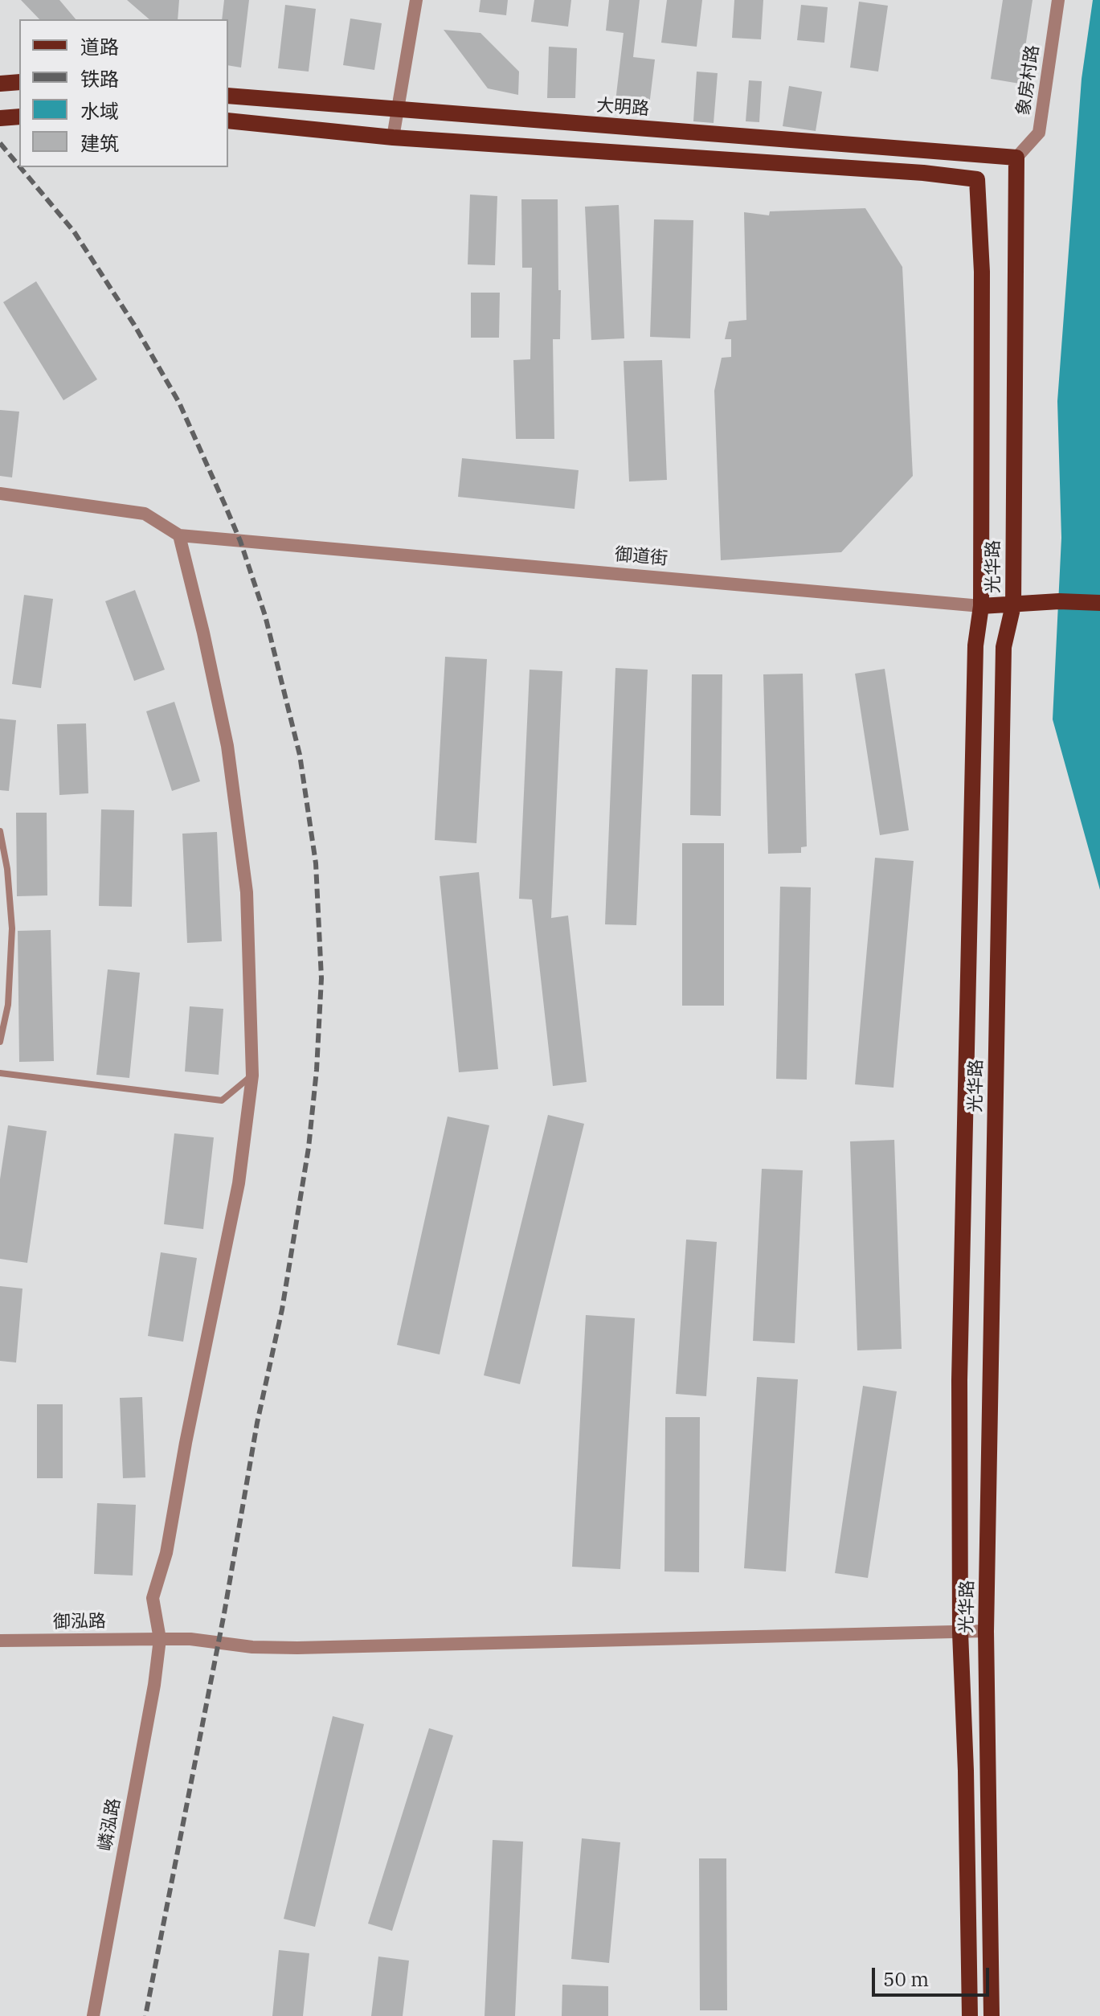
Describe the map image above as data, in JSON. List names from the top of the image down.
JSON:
{
  "streets": {
    "main road": ["大明路", "光华路"],
    "street": [
      "象房村路",
      "御道街",
      "御泓路",
      "嶙泓路"
    ]
  },
  "crossings": [
    ["象房村路", "大明路"],
    ["象房村路", "光华路"],
    ["大明路", "光华路"],
    ["御道街", "光华路"],
    ["御道街", "嶙泓路"],
    ["光华路", "御泓路"],
    ["御泓路", "嶙泓路"]
  ],
  "legend": [
    "道路",
    "铁路",
    "水域",
    "建筑"
  ],
  "scale_bar": "50 m"
}
